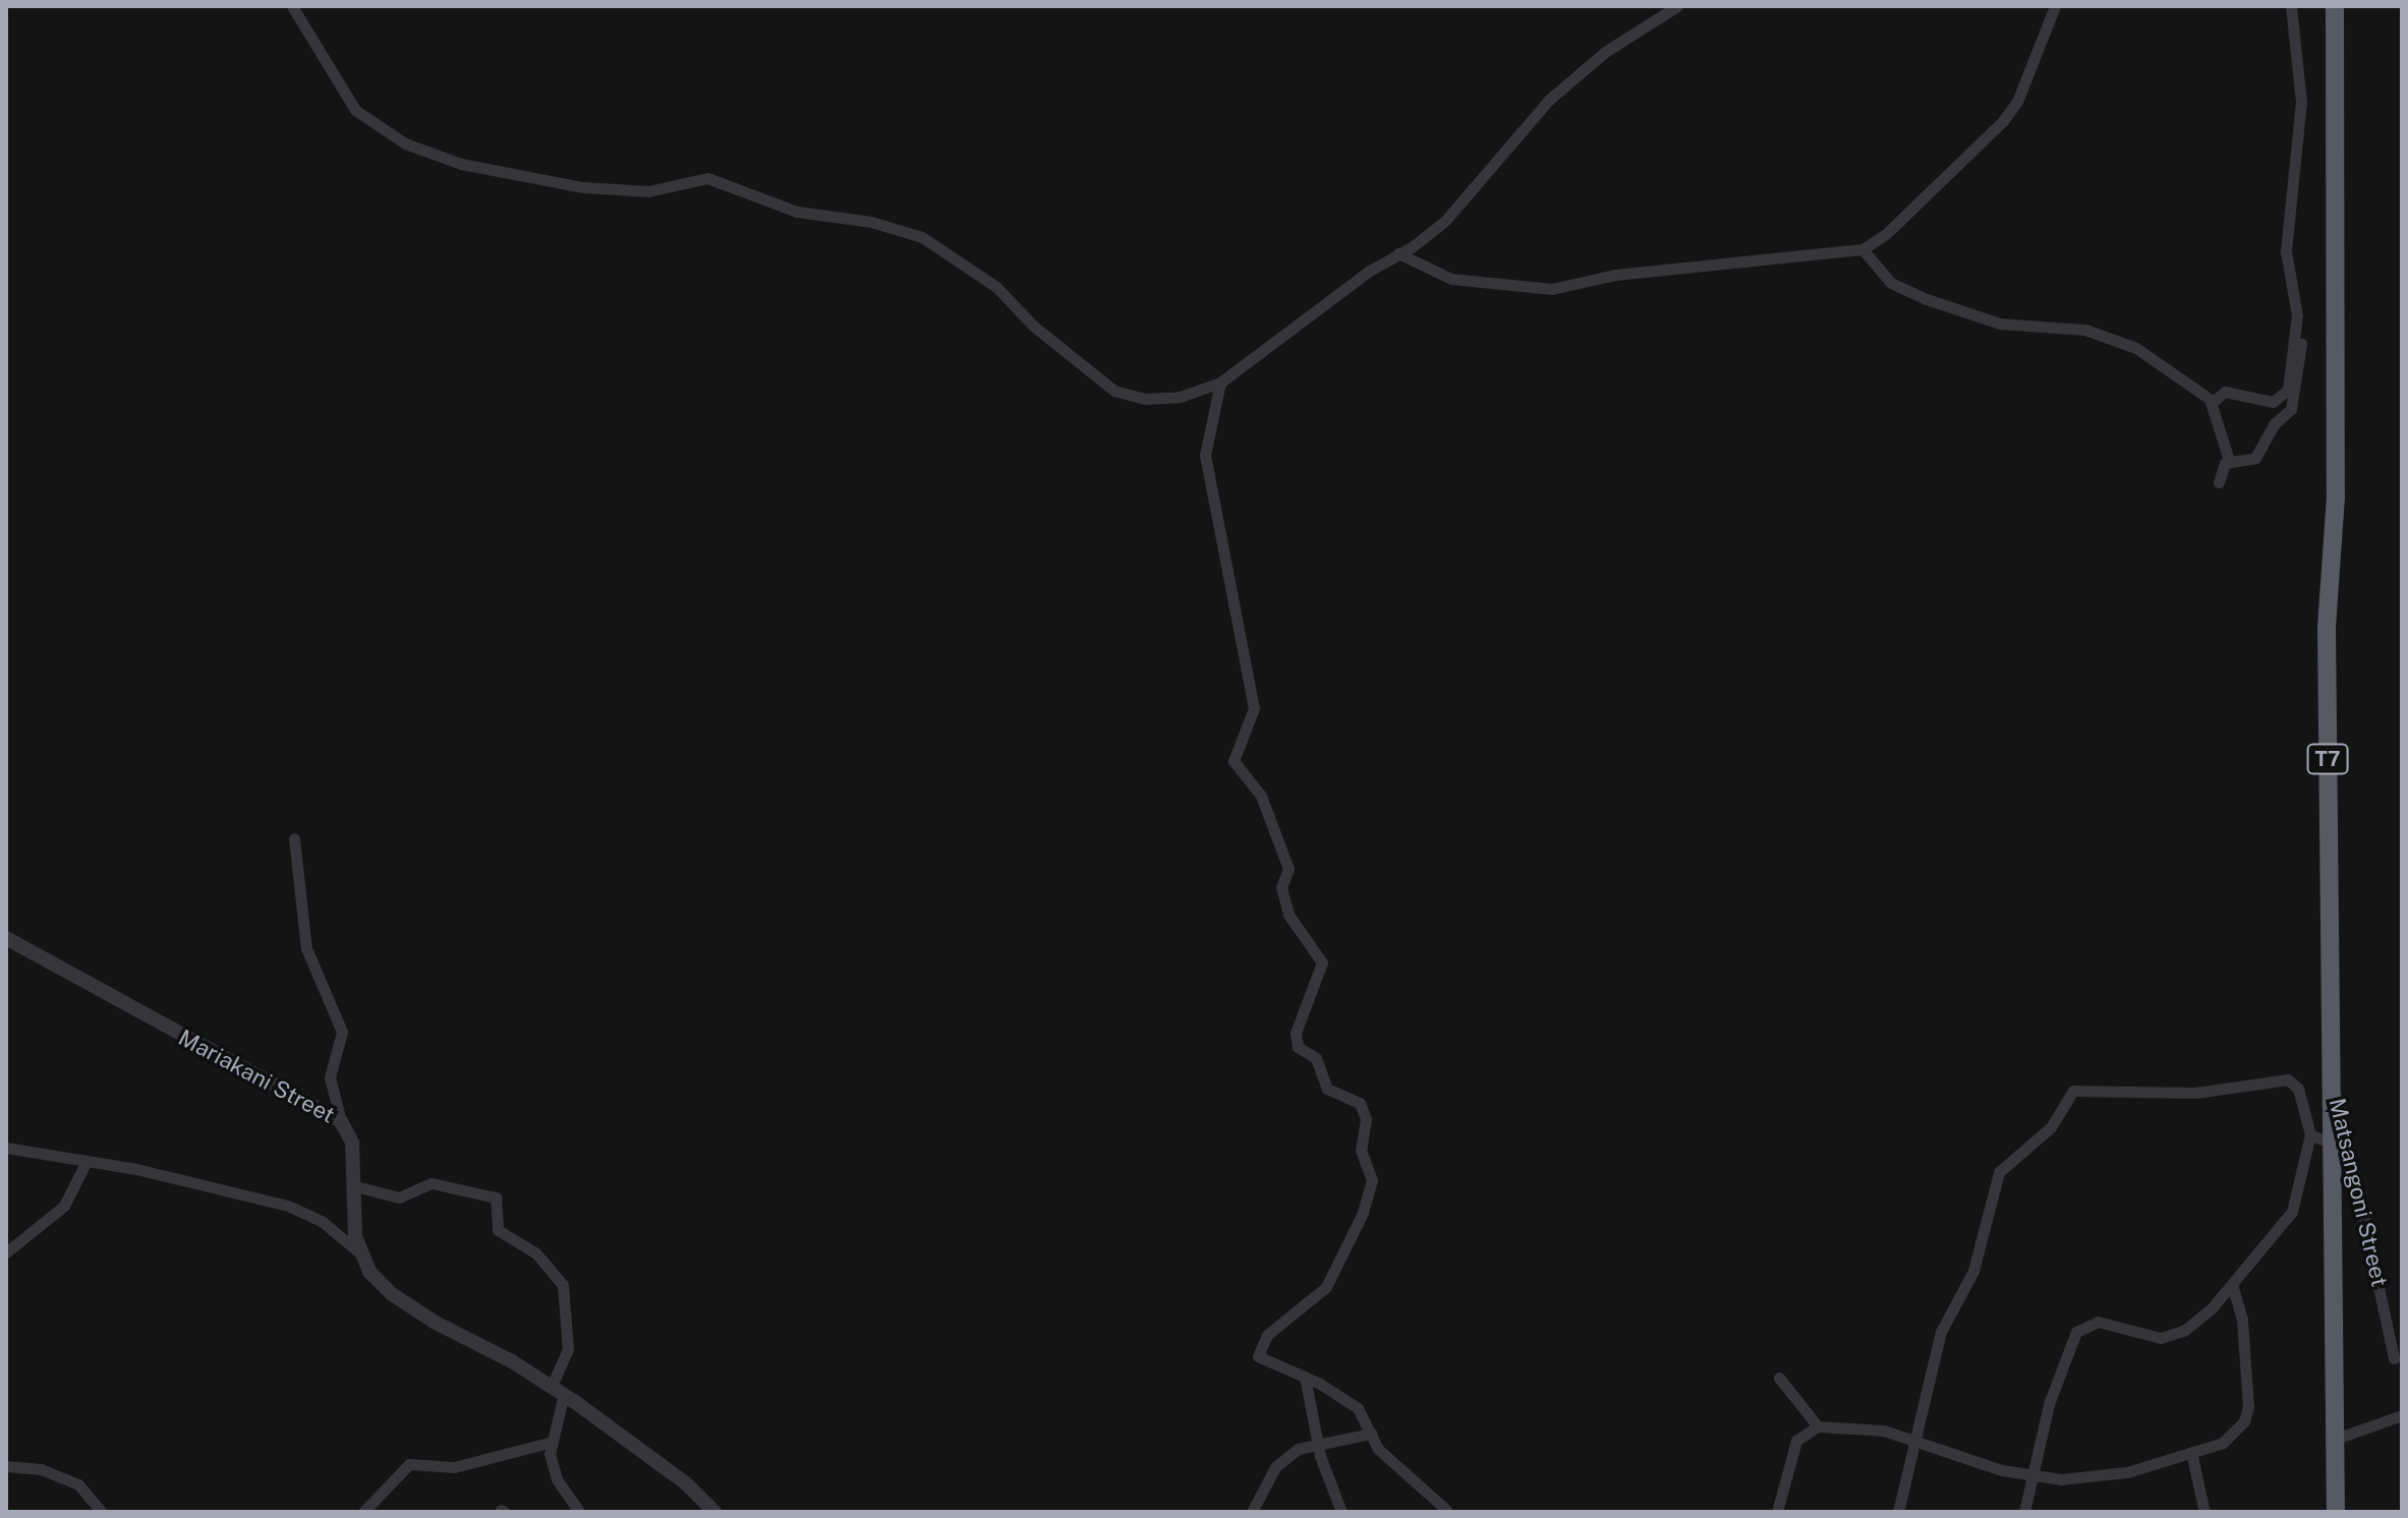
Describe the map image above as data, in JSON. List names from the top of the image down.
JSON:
{
  "streets": {
    "highway": ["T7"],
    "street": ["Mariakani Street", "Matsangoni Street"]
  },
  "crossings": [
    ["T7", "Matsangoni Street"]
  ]
}
